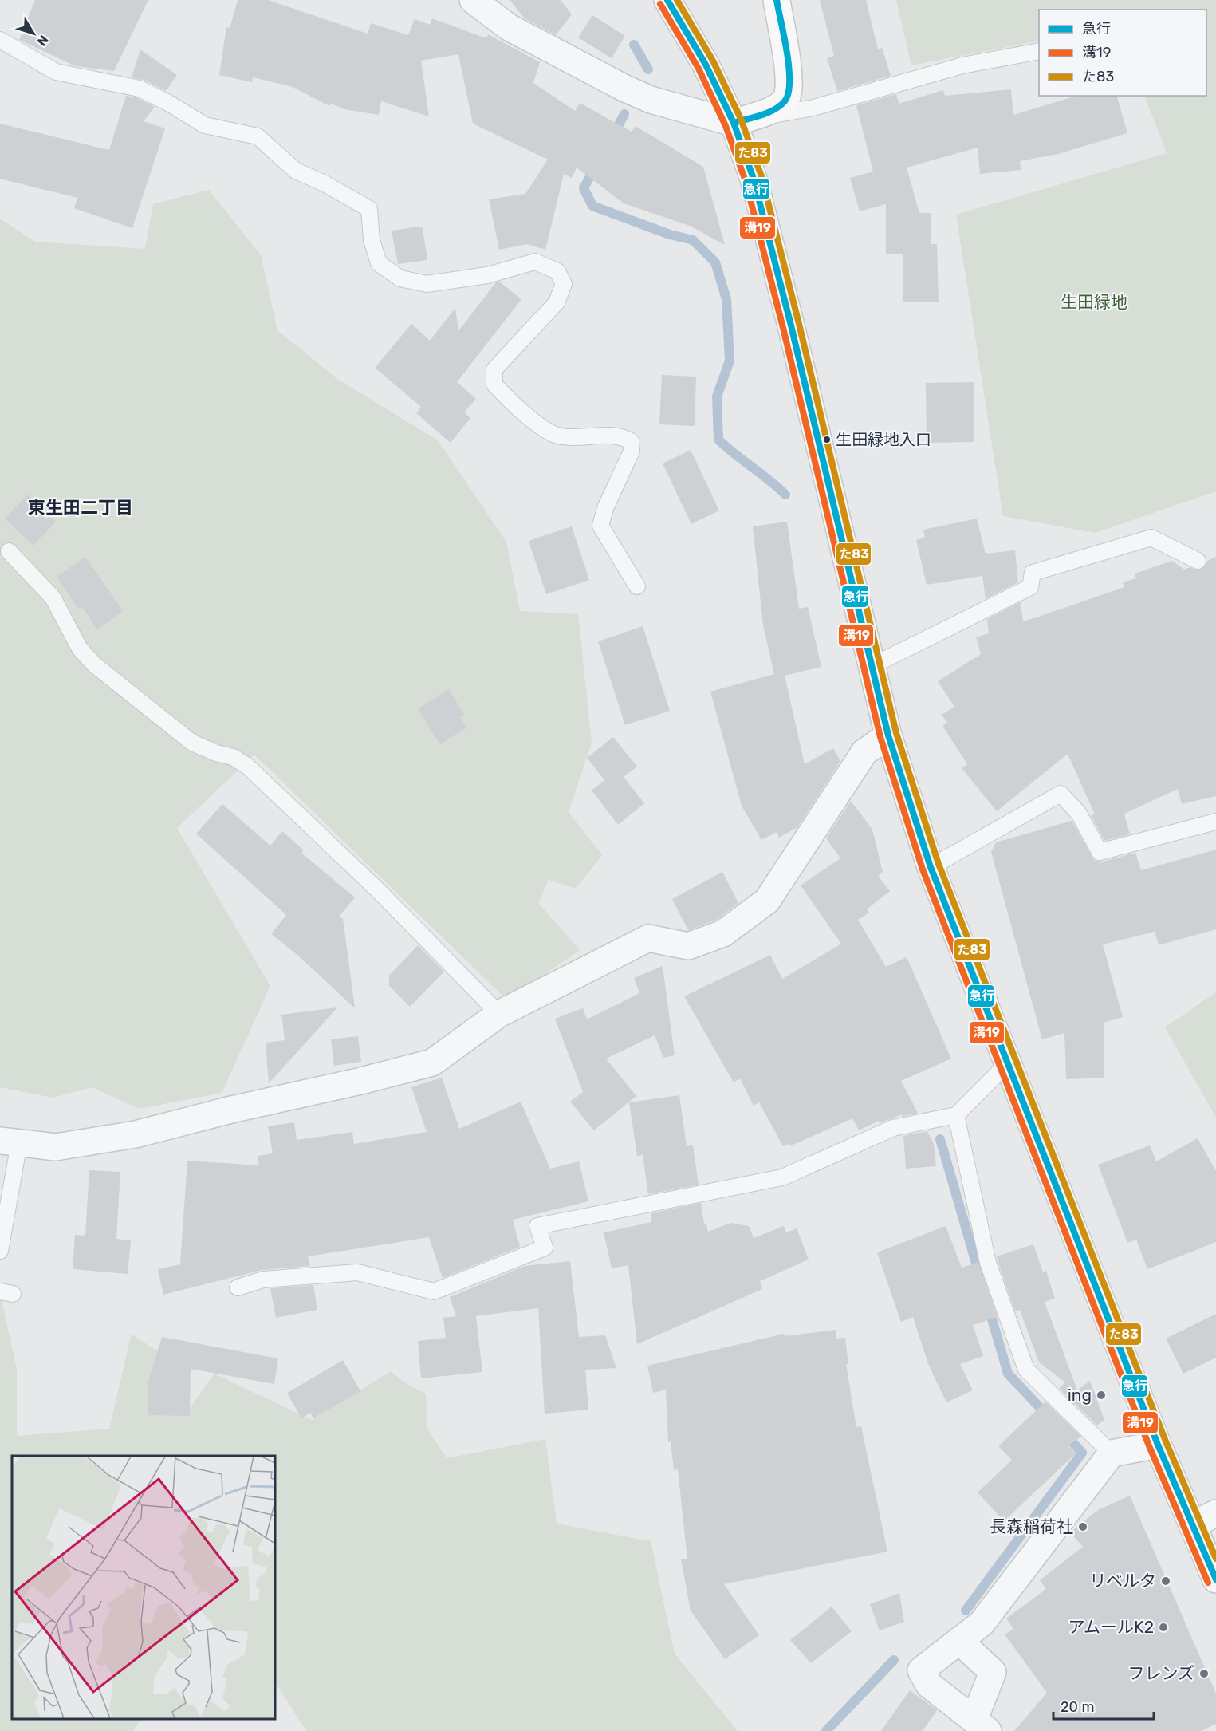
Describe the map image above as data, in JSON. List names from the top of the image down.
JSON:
{
  "districts": ["東生田二丁目"],
  "parks": ["生田緑地"],
  "places": [
    "生田緑地入口",
    "ing",
    "長森稲荷社",
    "リベルタ",
    "アムールK2",
    "フレンズ"
  ],
  "lines": ["transit line 急行", "transit line た83", "transit line 溝19"],
  "legend": ["急行", "溝19", "た83"],
  "scale_bar": "20 m",
  "north": "bottom right"
}
